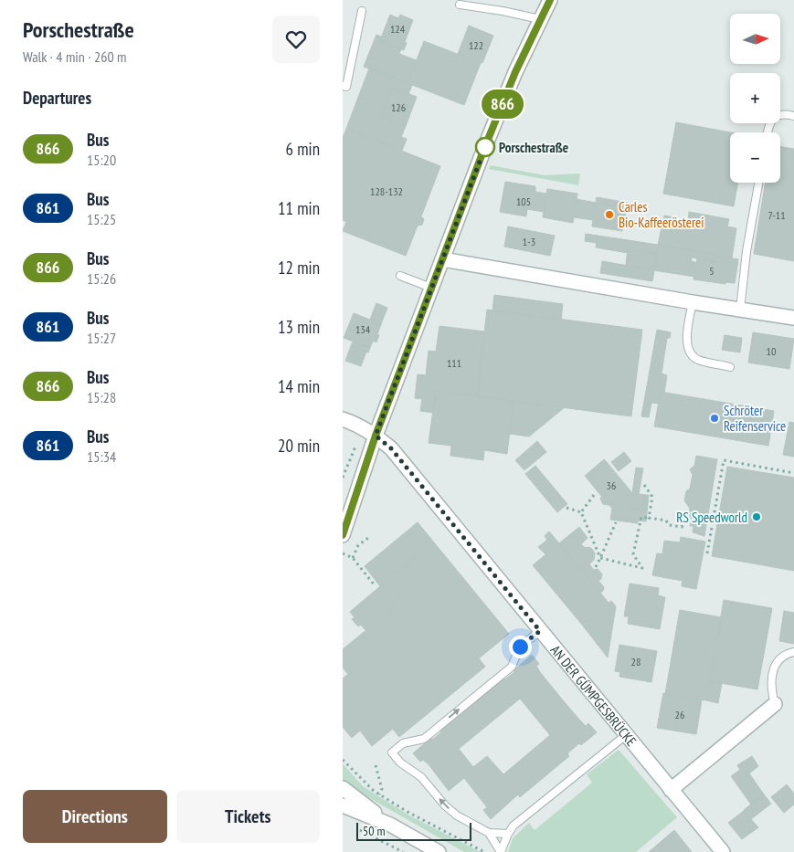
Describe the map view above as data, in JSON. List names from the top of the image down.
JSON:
{
  "streets": {
    "street": ["AN DER GÜMPGESBRÜCKE"]
  },
  "places": [
    "Porschestraße",
    "Carles Bio-Kaffeerösterei",
    "Schröter Reifenservice",
    "RS Speedworld"
  ],
  "lines": ["bus line 866"],
  "house_numbers": [
    "124",
    "122",
    "126",
    "128-132",
    "105",
    "7-11",
    "1-3",
    "5",
    "134",
    "10",
    "111",
    "36",
    "28",
    "26"
  ],
  "scale_bar": "50 m",
  "north": "right",
  "page": {
    "heading": [
      ["Porschestraße", "Walk · 4 min · 260 m"],
      "Departures"
    ],
    "on_map": "866",
    "map_buttons": ["+", "−"],
    "list": [
      {
        "mark": "866",
        "name": "Bus",
        "note": "15:20",
        "value": "6 min"
      },
      {
        "mark": "861",
        "name": "Bus",
        "note": "15:25",
        "value": "11 min"
      },
      {
        "mark": "866",
        "name": "Bus",
        "note": "15:26",
        "value": "12 min"
      },
      {
        "mark": "861",
        "name": "Bus",
        "note": "15:27",
        "value": "13 min"
      },
      {
        "mark": "866",
        "name": "Bus",
        "note": "15:28",
        "value": "14 min"
      },
      {
        "mark": "861",
        "name": "Bus",
        "note": "15:34",
        "value": "20 min"
      }
    ],
    "buttons": ["Directions", "Tickets"],
    "scale": "50 m"
  }
}
